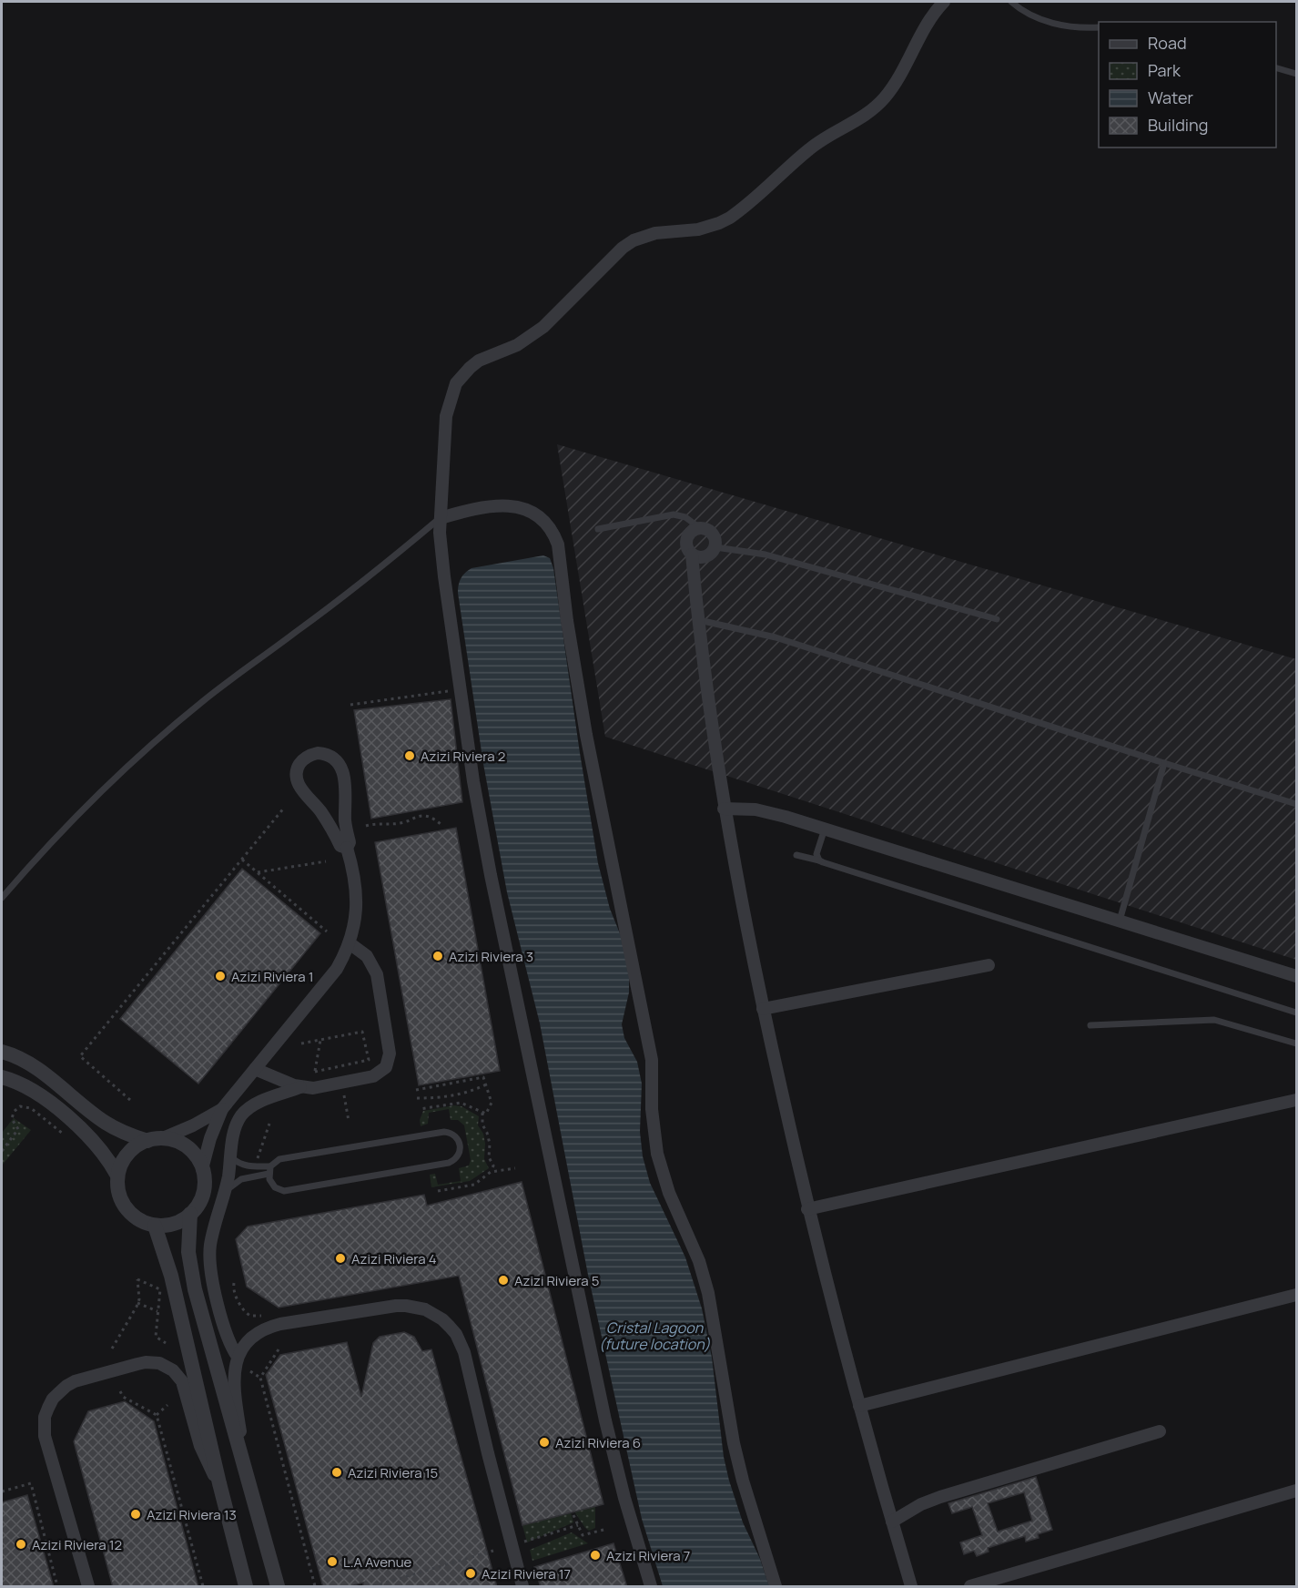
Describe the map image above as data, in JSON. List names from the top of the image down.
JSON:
{
  "water": ["Cristal Lagoon (future location)"],
  "places": [
    "Azizi Riviera 2",
    "Azizi Riviera 3",
    "Azizi Riviera 1",
    "Azizi Riviera 4",
    "Azizi Riviera 5",
    "Azizi Riviera 6",
    "Azizi Riviera 15",
    "Azizi Riviera 13",
    "Azizi Riviera 12",
    "Azizi Riviera 7",
    "L.A Avenue",
    "Azizi Riviera 17"
  ],
  "legend": [
    "Road",
    "Park",
    "Water",
    "Building"
  ]
}
